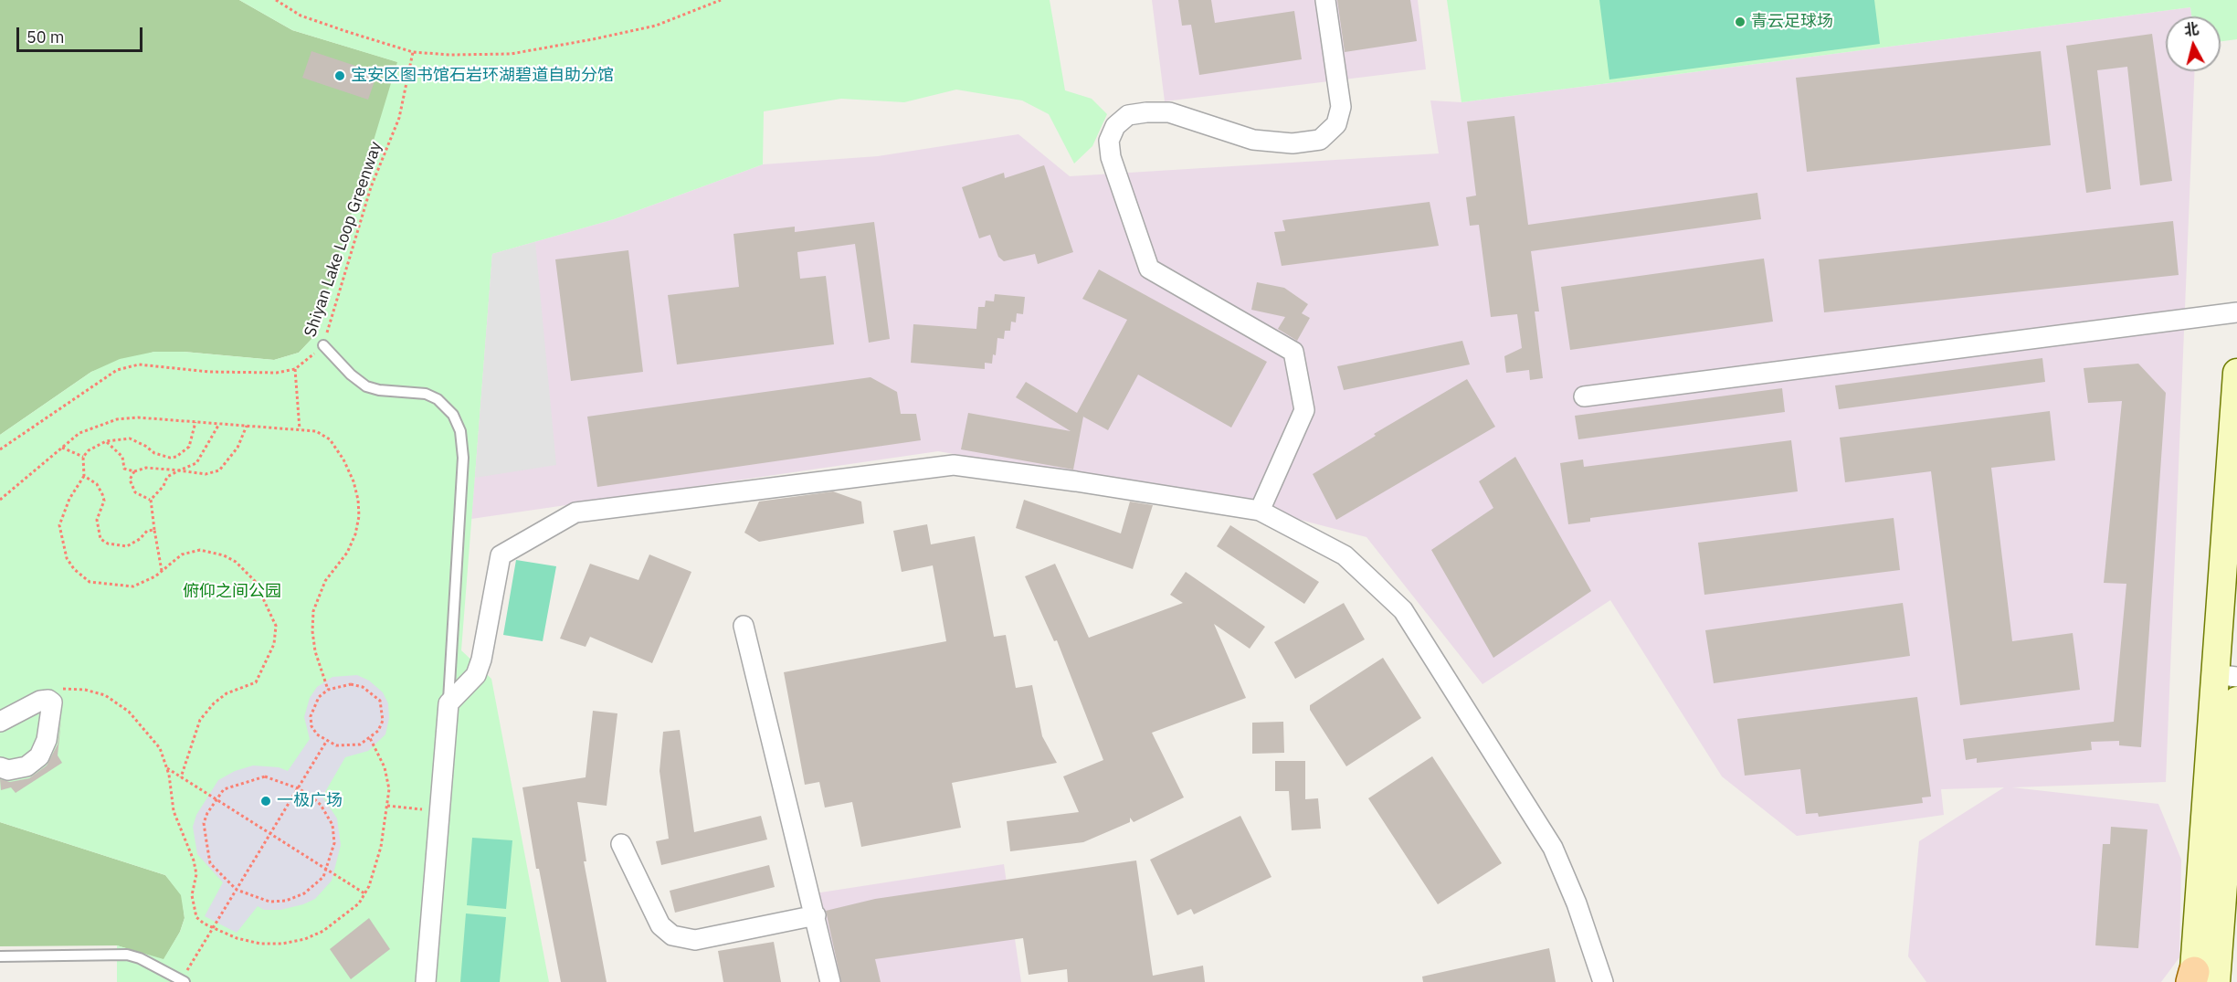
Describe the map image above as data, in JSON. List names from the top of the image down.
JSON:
{
  "streets": {
    "path": ["Shiyan Lake Loop Greenway"]
  },
  "parks": ["俯仰之间公园"],
  "places": ["青云足球场", "宝安区图书馆石岩环湖碧道自助分馆", "一极广场"],
  "scale_bar": "50 m",
  "north": "top"
}
